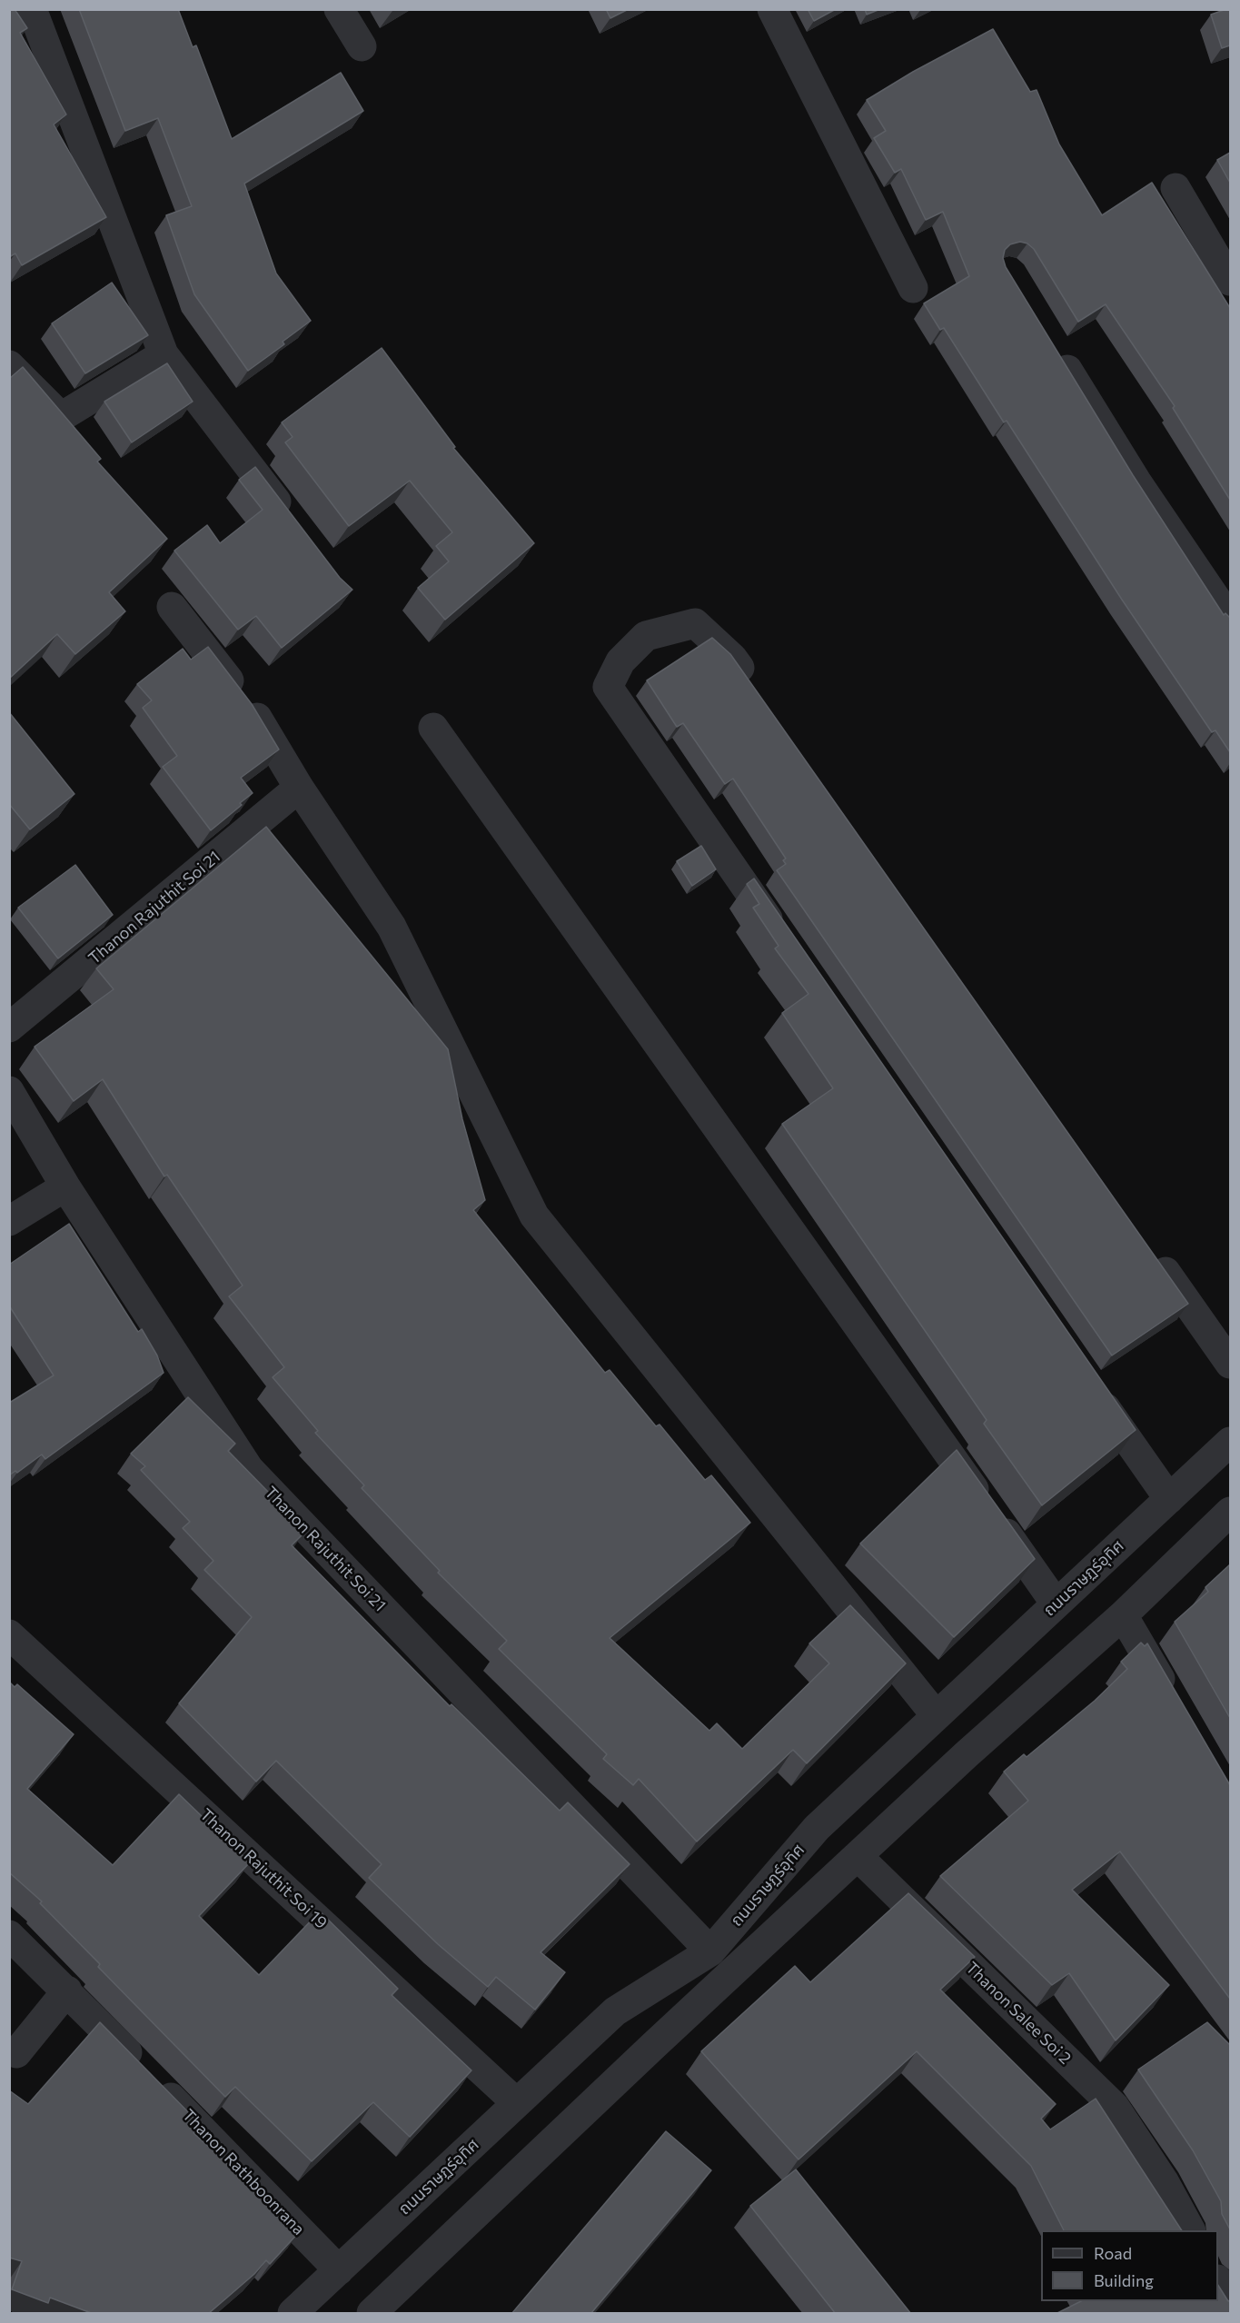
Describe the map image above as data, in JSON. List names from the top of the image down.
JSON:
{
  "streets": {
    "street": [
      "Thanon Rajuthit Soi 21",
      "ถนนราษฏร์อุทิศ",
      "Thanon Rajuthit Soi 19",
      "Thanon Salee Soi 2",
      "Thanon Rathboonrana"
    ]
  },
  "crossings": [
    ["Thanon Rajuthit Soi 21", "ถนนราษฏร์อุทิศ"],
    ["ถนนราษฏร์อุทิศ", "Thanon Rajuthit Soi 19"],
    ["ถนนราษฏร์อุทิศ", "Thanon Rathboonrana"]
  ],
  "legend": ["Road", "Building"]
}
